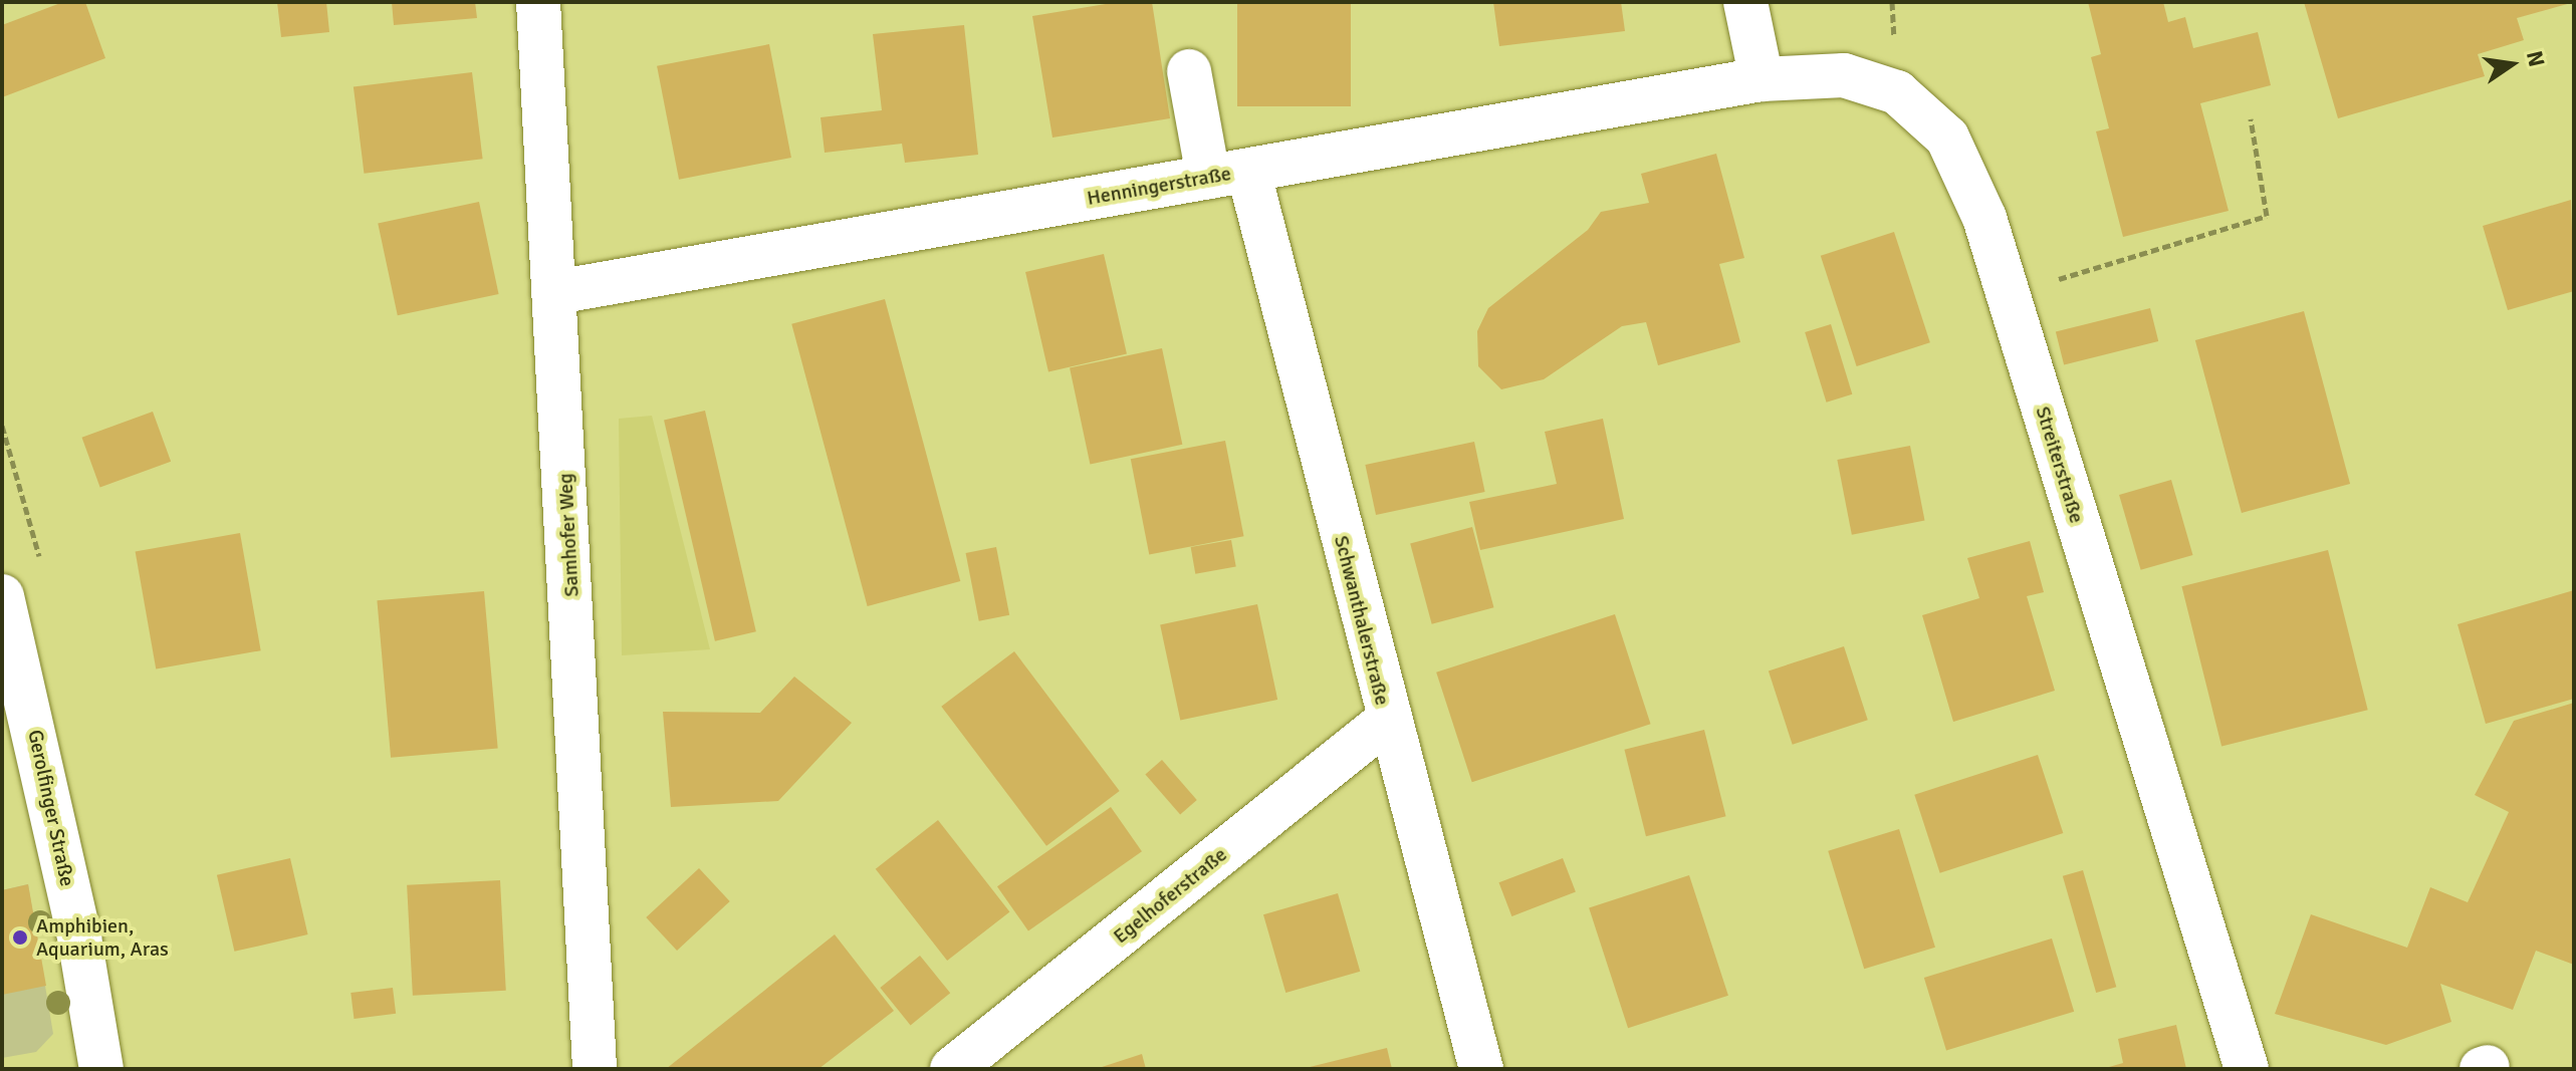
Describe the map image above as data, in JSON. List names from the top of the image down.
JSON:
{
  "streets": {
    "street": [
      "Henningerstraße",
      "Streiterstraße",
      "Samhofer Weg",
      "Schwanthalerstraße",
      "Gerolfinger Straße",
      "Egelhoferstraße"
    ]
  },
  "crossings": [
    ["Henningerstraße", "Streiterstraße"],
    ["Henningerstraße", "Samhofer Weg"],
    ["Henningerstraße", "Schwanthalerstraße"],
    ["Schwanthalerstraße", "Egelhoferstraße"]
  ],
  "places": ["Amphibien, Aquarium, Aras"],
  "north": "right"
}
